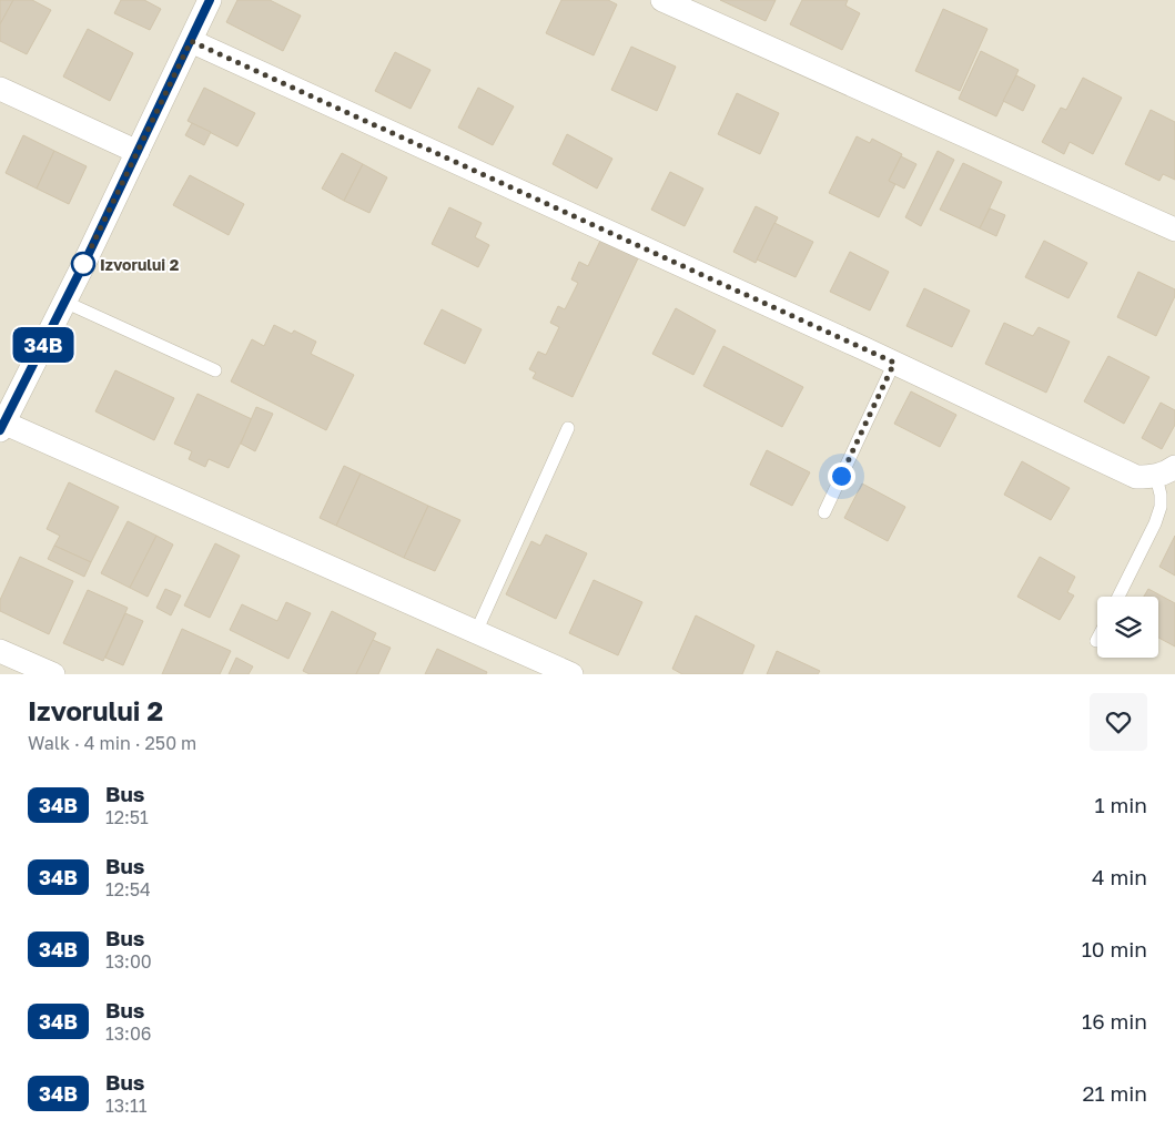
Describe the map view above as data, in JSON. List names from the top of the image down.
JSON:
{
  "places": ["Izvorului 2"],
  "lines": ["bus line 34B"],
  "page": {
    "on_map": "34B",
    "heading": ["Izvorului 2", "Walk · 4 min · 250 m"],
    "list": [
      {
        "mark": "34B",
        "name": "Bus",
        "note": "12:51",
        "value": "1 min"
      },
      {
        "mark": "34B",
        "name": "Bus",
        "note": "12:54",
        "value": "4 min"
      },
      {
        "mark": "34B",
        "name": "Bus",
        "note": "13:00",
        "value": "10 min"
      },
      {
        "mark": "34B",
        "name": "Bus",
        "note": "13:06",
        "value": "16 min"
      },
      {
        "mark": "34B",
        "name": "Bus",
        "note": "13:11",
        "value": "21 min"
      }
    ]
  }
}
